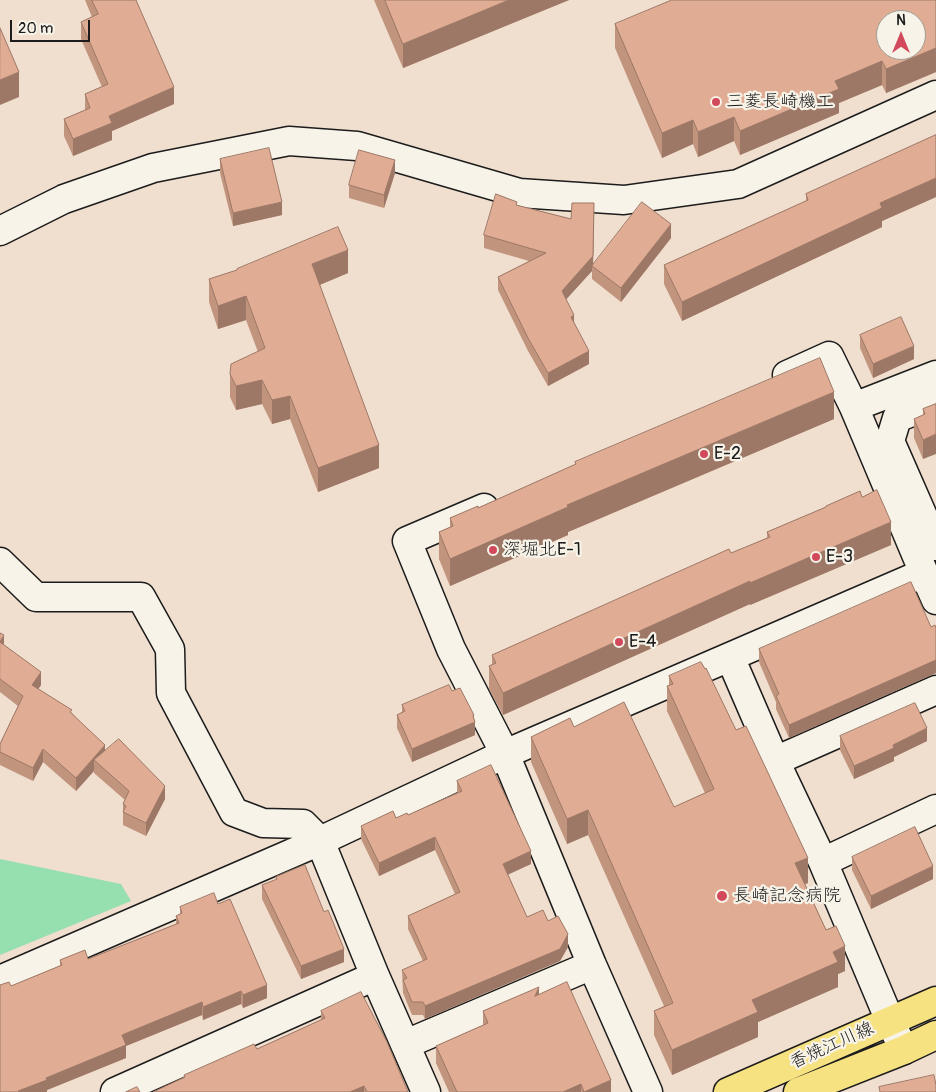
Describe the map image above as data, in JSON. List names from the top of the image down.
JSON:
{
  "streets": {
    "main road": ["香焼江川線"]
  },
  "places": [
    "三菱長崎機工",
    "E-2",
    "深堀北E-1",
    "E-3",
    "E-4",
    "長崎記念病院"
  ],
  "scale_bar": "20 m",
  "north": "top"
}
